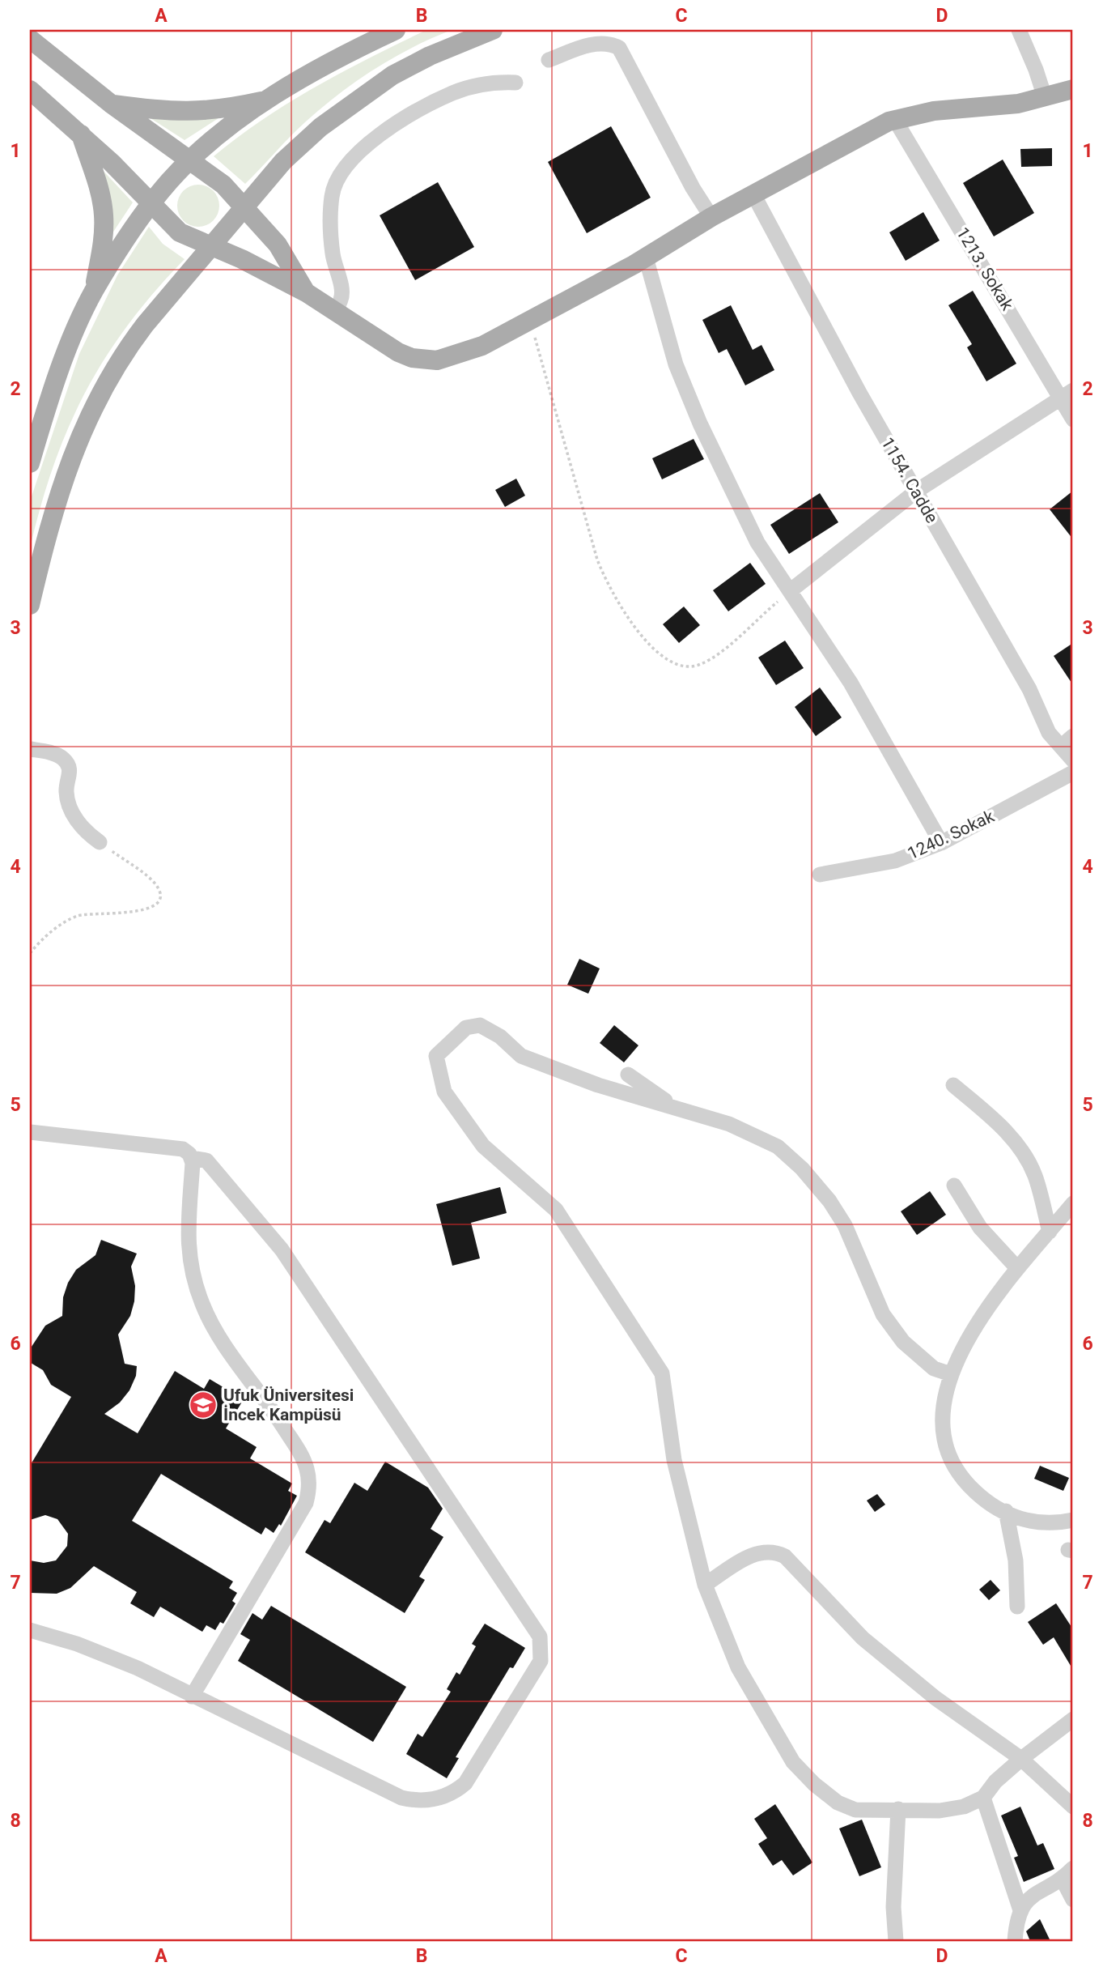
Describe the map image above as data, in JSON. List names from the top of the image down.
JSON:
{
  "streets": {
    "street": ["1213. Sokak", "1154. Cadde", "1240. Sokak"]
  },
  "places": {
    "school or university": ["Ufuk Üniversitesi İncek Kampüsü"]
  },
  "grid": {
    "columns": [
      "A",
      "B",
      "C",
      "D"
    ],
    "rows": [
      "1",
      "2",
      "3",
      "4",
      "5",
      "6",
      "7",
      "8"
    ]
  }
}
